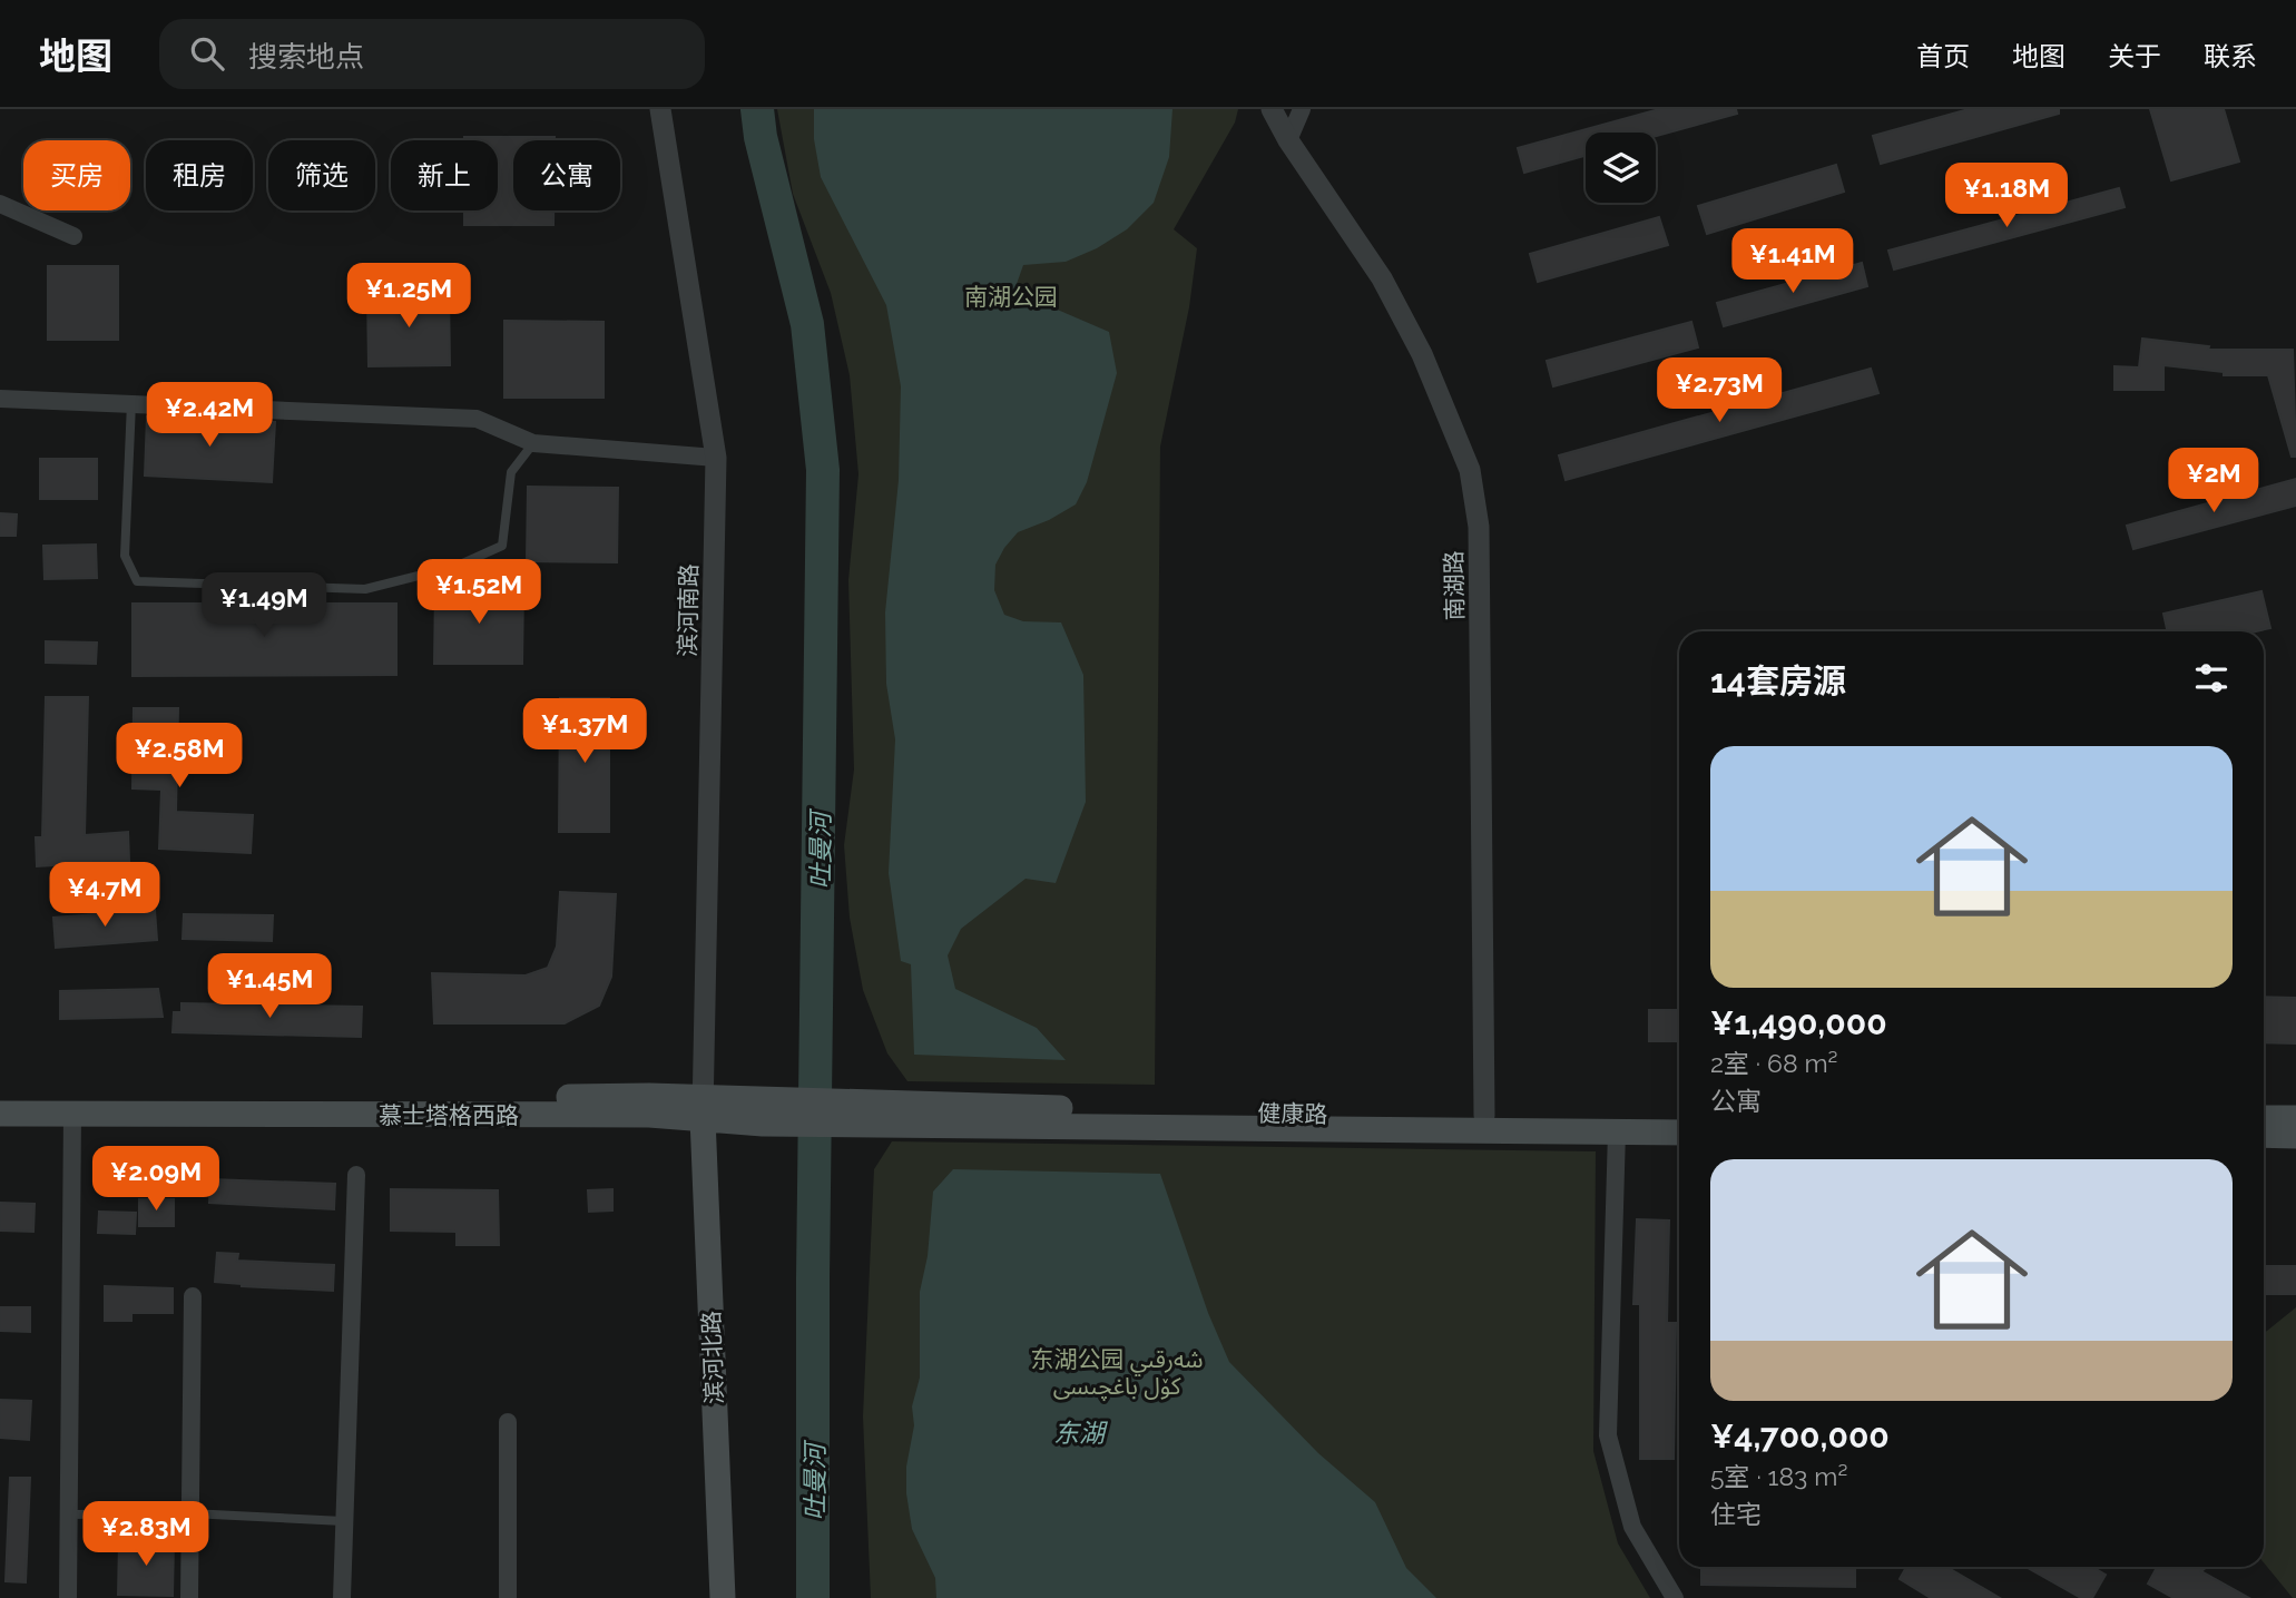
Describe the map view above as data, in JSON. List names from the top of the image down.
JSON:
{
  "streets": {
    "main road": ["健康路", "慕士塔格西路", "滨河北路"],
    "street": ["南湖路", "滨河南路"]
  },
  "crossings": [
    ["南湖路", "健康路"],
    ["滨河南路", "慕士塔格西路"],
    ["滨河南路", "滨河北路"],
    ["健康路", "慕士塔格西路"],
    ["慕士塔格西路", "滨河北路"]
  ],
  "water": ["吐曼河", "东湖"],
  "parks": ["南湖公园", "东湖公园 شەرقىي كۆل باغچىسى"],
  "page": {
    "header": "地图",
    "search": "搜索地点",
    "nav": [
      "首页",
      "地图",
      "关于",
      "联系"
    ],
    "chip": [
      "买房",
      "租房",
      "筛选",
      "新上",
      "公寓"
    ],
    "price": [
      "¥1.18M",
      "¥1.41M",
      "¥1.25M",
      "¥2.73M",
      "¥2.42M",
      "¥2M",
      "¥1.52M",
      "¥1.49M",
      "¥1.37M",
      "¥2.58M",
      "¥4.7M",
      "¥1.45M",
      "¥2.09M",
      "¥2.83M"
    ],
    "heading": "14套房源",
    "list": [
      {
        "name": "¥1,490,000",
        "note": "2室 · 68 m² · 公寓"
      },
      {
        "name": "¥4,700,000",
        "note": "5室 · 183 m² · 住宅"
      }
    ]
  }
}
